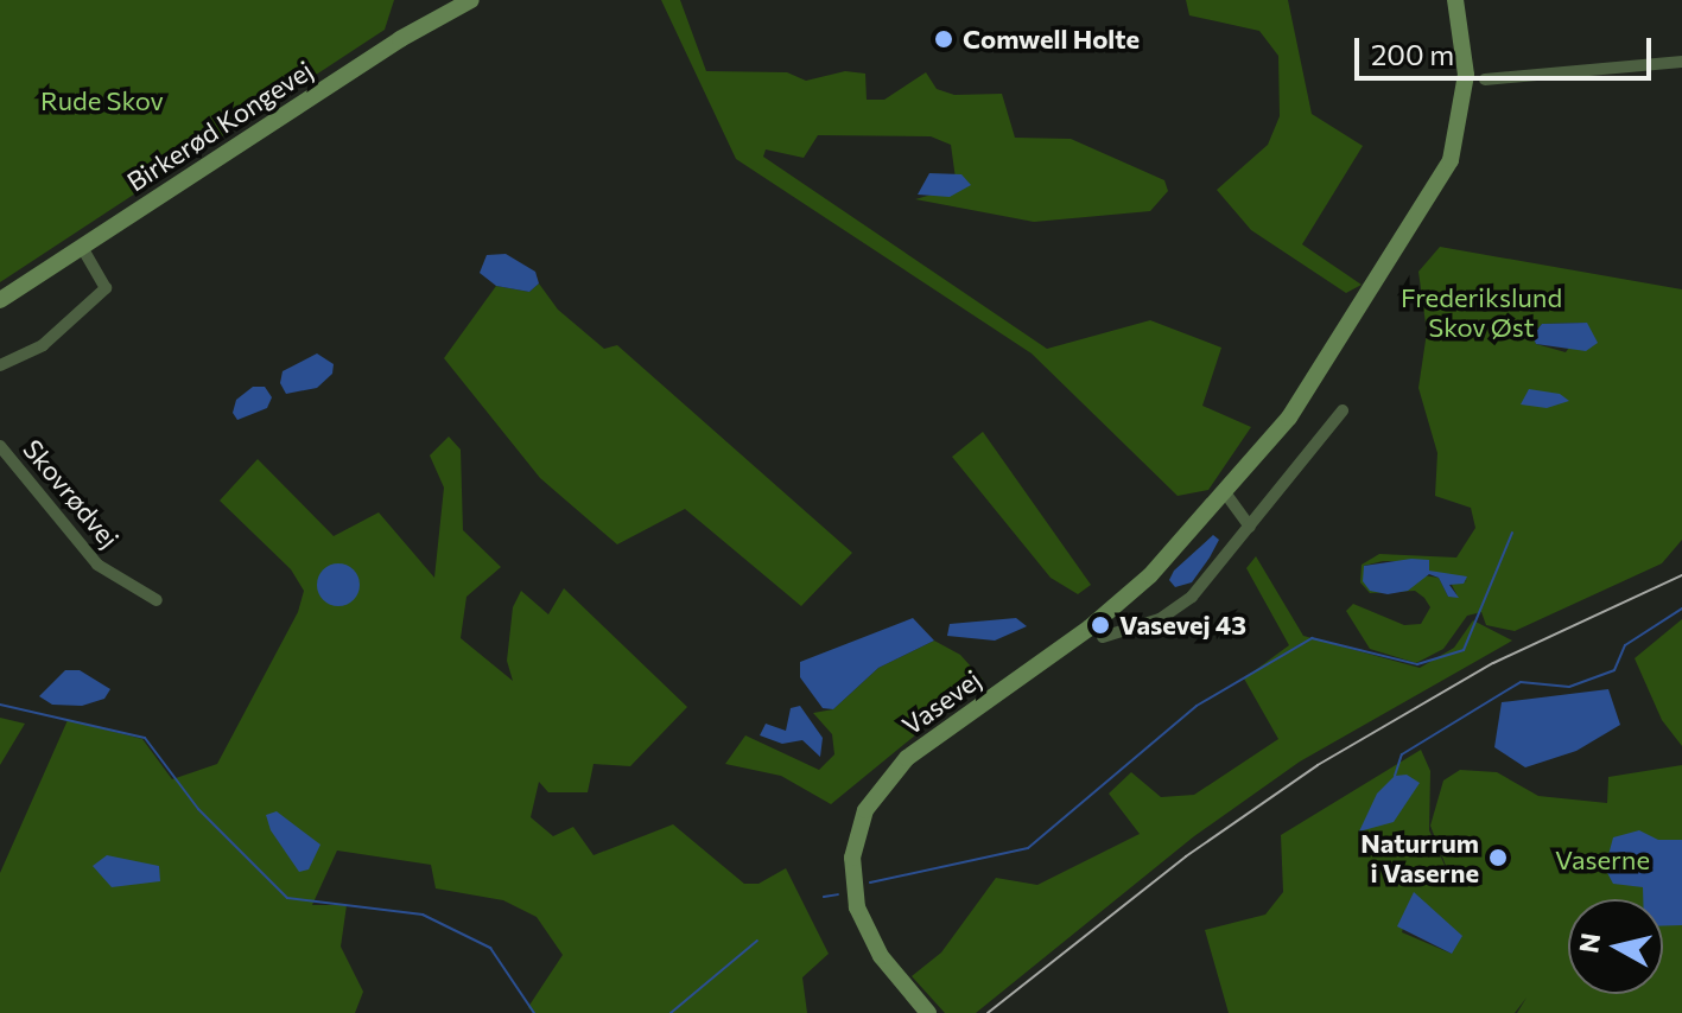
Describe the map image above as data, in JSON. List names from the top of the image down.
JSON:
{
  "streets": {
    "street": ["Birkerød Kongevej", "Skovrødvej", "Vasevej"]
  },
  "parks": ["Rude Skov", "Frederikslund Skov Øst", "Vaserne"],
  "places": ["Comwell Holte", "Vasevej 43", "Naturrum i Vaserne"],
  "scale_bar": "200 m",
  "north": "left"
}
